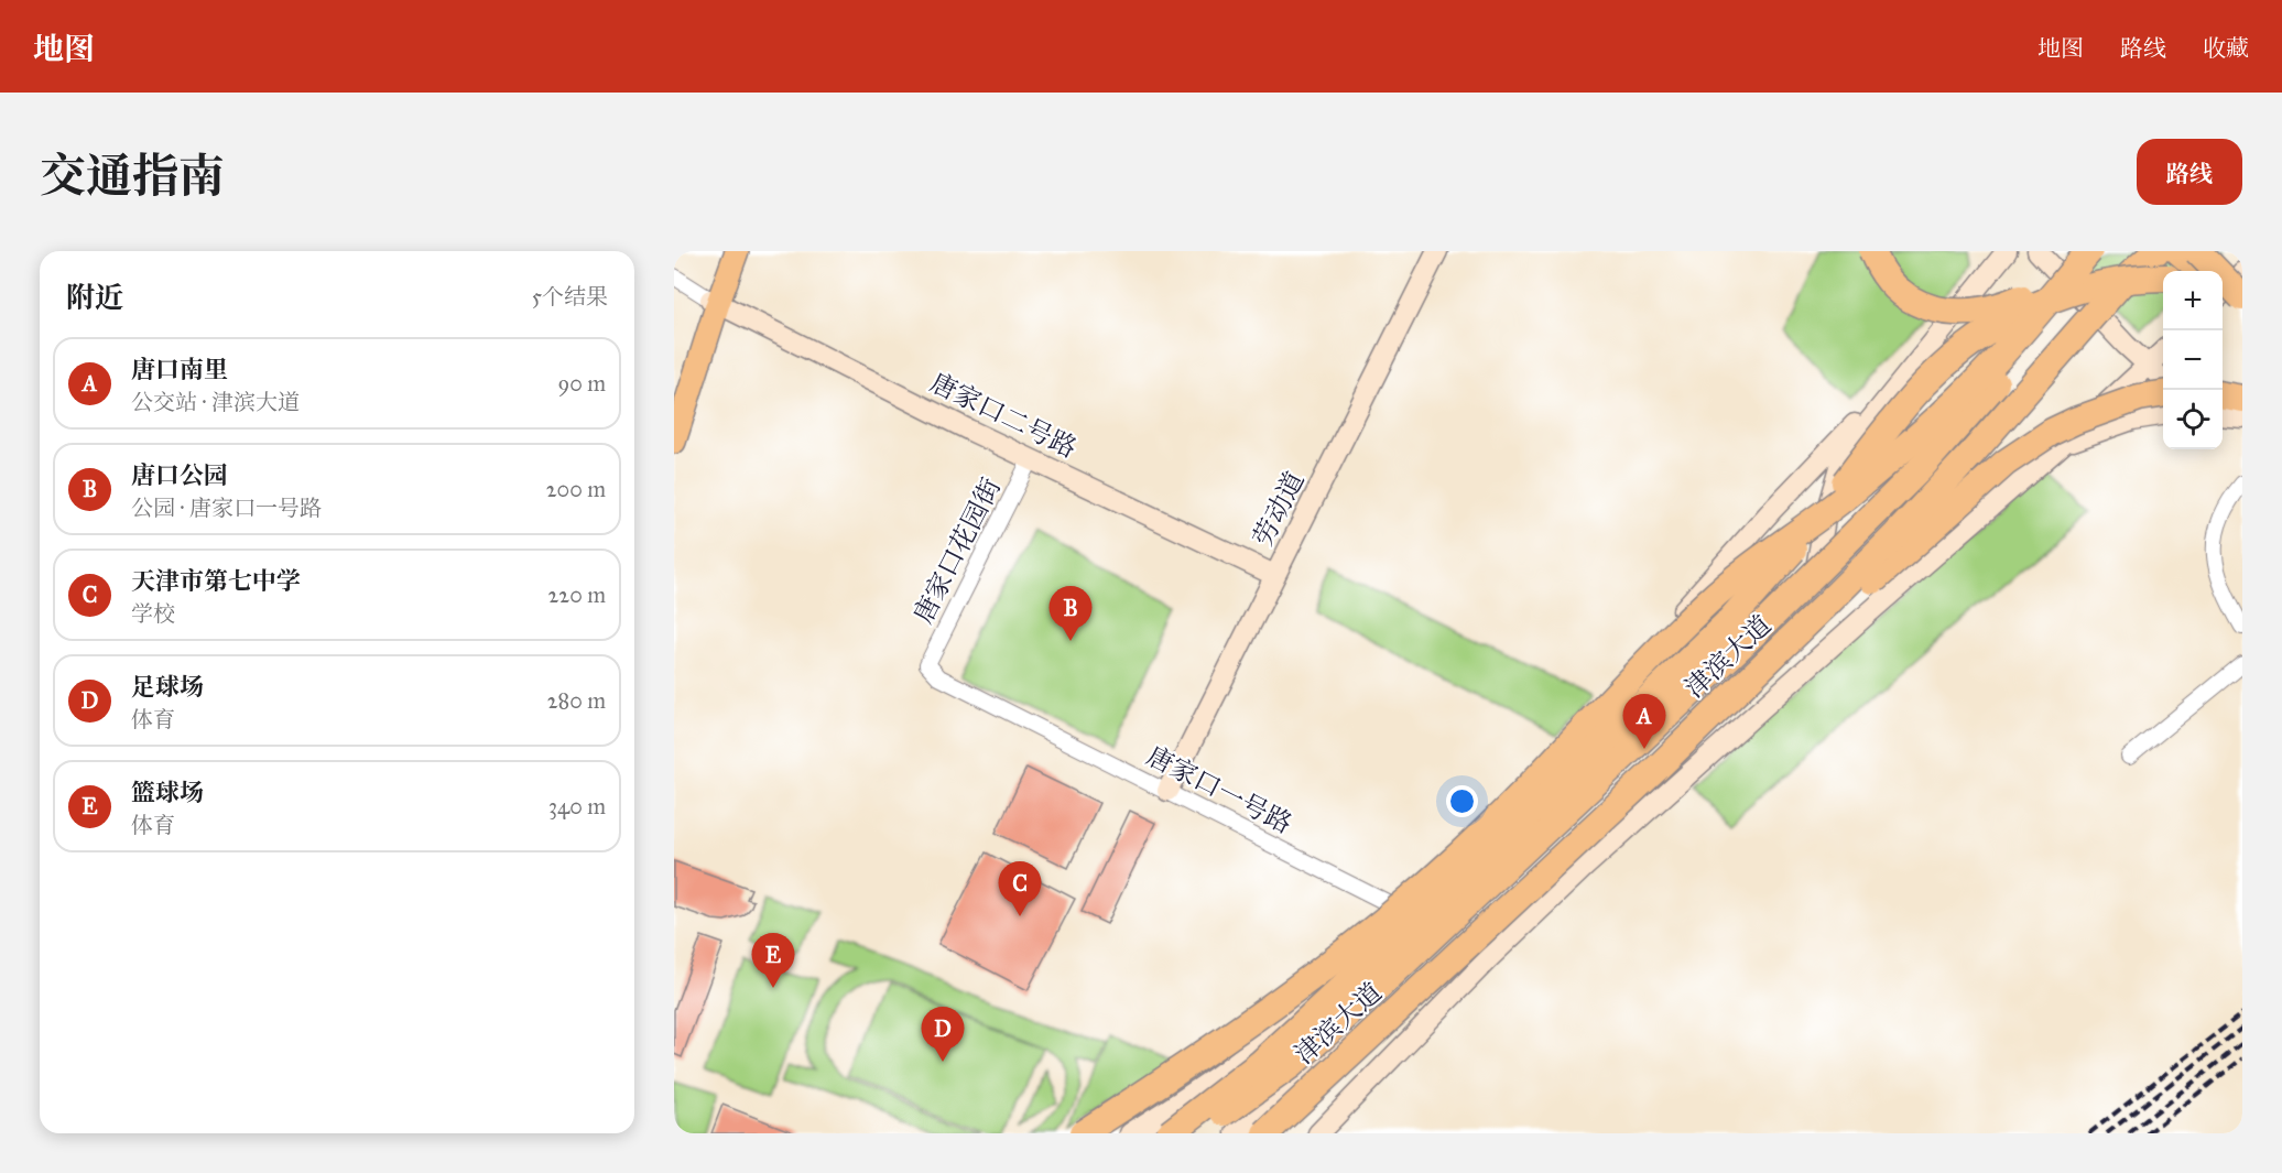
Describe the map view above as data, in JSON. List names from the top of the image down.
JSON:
{
  "streets": {
    "highway": ["津滨大道"],
    "main road": ["唐家口二号路", "劳动道"],
    "street": ["唐家口花园街", "唐家口一号路"]
  },
  "crossings": [
    ["唐家口二号路", "劳动道"],
    ["唐家口二号路", "唐家口花园街"],
    ["劳动道", "唐家口一号路"],
    ["唐家口花园街", "唐家口一号路"]
  ],
  "page": {
    "header": "地图",
    "nav": ["地图", "路线", "收藏"],
    "title": "交通指南",
    "buttons": "路线",
    "heading": ["附近", "5个结果"],
    "map_buttons": ["+", "−"],
    "list": [
      {
        "mark": "A",
        "name": "唐口南里",
        "note": "公交站 · 津滨大道",
        "value": "90 m"
      },
      {
        "mark": "B",
        "name": "唐口公园",
        "note": "公园 · 唐家口一号路",
        "value": "200 m"
      },
      {
        "mark": "C",
        "name": "天津市第七中学",
        "note": "学校",
        "value": "220 m"
      },
      {
        "mark": "D",
        "name": "足球场",
        "note": "体育",
        "value": "280 m"
      },
      {
        "mark": "E",
        "name": "篮球场",
        "note": "体育",
        "value": "340 m"
      }
    ],
    "pins": [
      "B",
      "A",
      "C",
      "E",
      "D"
    ]
  }
}
